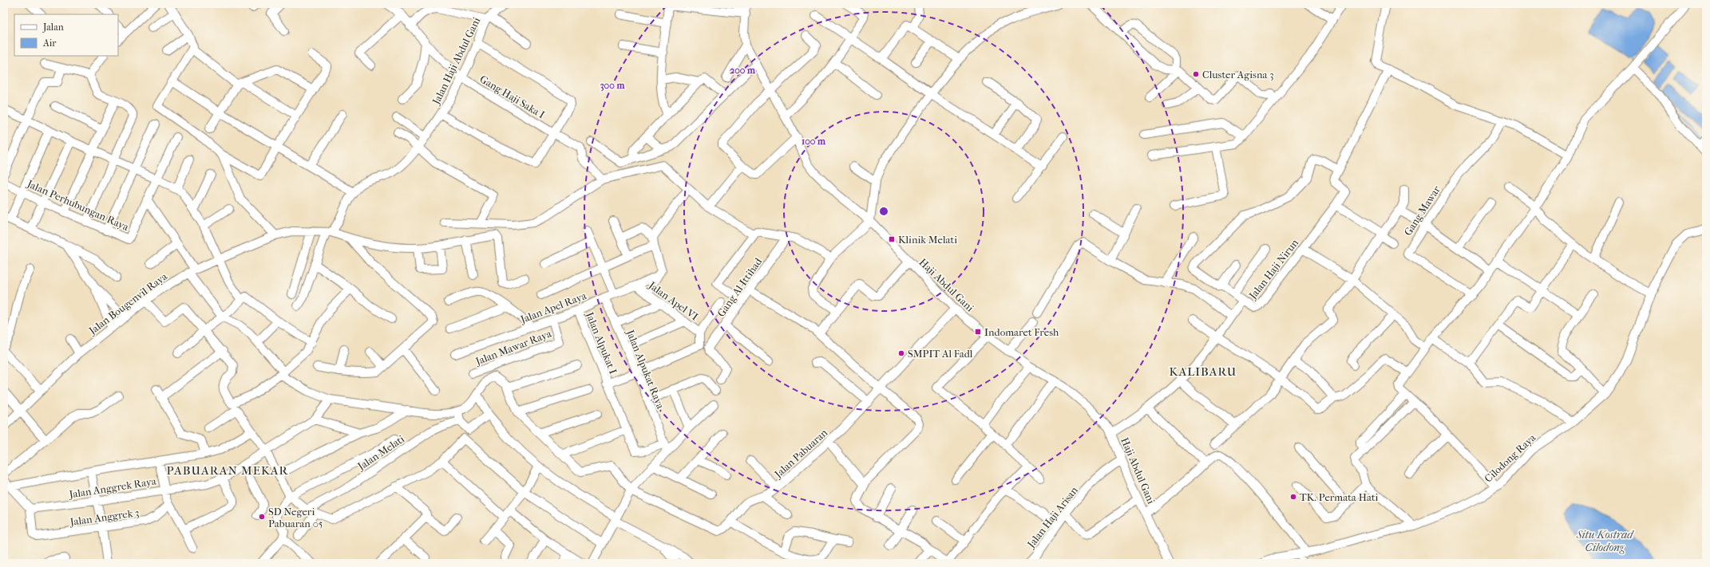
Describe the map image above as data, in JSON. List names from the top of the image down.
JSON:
{
  "streets": {
    "street": [
      "Jalan Haji Abdul Gani",
      "Gang Haji Saka I",
      "Jalan Perhubungan Raya",
      "Gang Mawar",
      "Jalan Haji Nirun",
      "Haji Abdul Gani",
      "Gang Al-Ittihad",
      "Jalan Apel VI",
      "Jalan Bougenvil Raya",
      "Jalan Apel Raya",
      "Jalan Alpukat I",
      "Jalan Mawar Raya",
      "Jalan Alpukat Raya",
      "Jalan Melati",
      "Jalan Pabuaran",
      "Cilodong Raya",
      "Jalan Anggrek Raya",
      "Jalan Anggrek 3",
      "Jalan Haji Arisan"
    ]
  },
  "crossings": [
    ["Jalan Haji Abdul Gani", "Gang Haji Saka I"],
    ["Jalan Haji Abdul Gani", "Jalan Bougenvil Raya"],
    ["Jalan Haji Nirun", "Haji Abdul Gani"],
    ["Haji Abdul Gani", "Jalan Pabuaran"],
    ["Haji Abdul Gani", "Jalan Haji Arisan"],
    ["Jalan Apel VI", "Jalan Apel Raya"],
    ["Jalan Apel VI", "Jalan Alpukat I"],
    ["Jalan Apel Raya", "Jalan Alpukat I"],
    ["Jalan Apel Raya", "Jalan Mawar Raya"],
    ["Jalan Apel Raya", "Jalan Alpukat Raya"],
    ["Jalan Alpukat I", "Jalan Alpukat Raya"],
    ["Jalan Anggrek Raya", "Jalan Anggrek 3"]
  ],
  "districts": ["KALIBARU", "PABUARAN MEKAR"],
  "water": ["Situ Kostrad Cilodong"],
  "places": {
    "other": [
      "Cluster Agisna 3",
      "SMPIT Al Fadl",
      "TK. Permata Hati",
      "SD Negeri Pabuaran 05"
    ],
    "transit": ["Klinik Melati", "Indomaret Fresh"]
  },
  "legend": ["Jalan", "Air"],
  "rings": ["200 m", "300 m", "100 m"]
}
